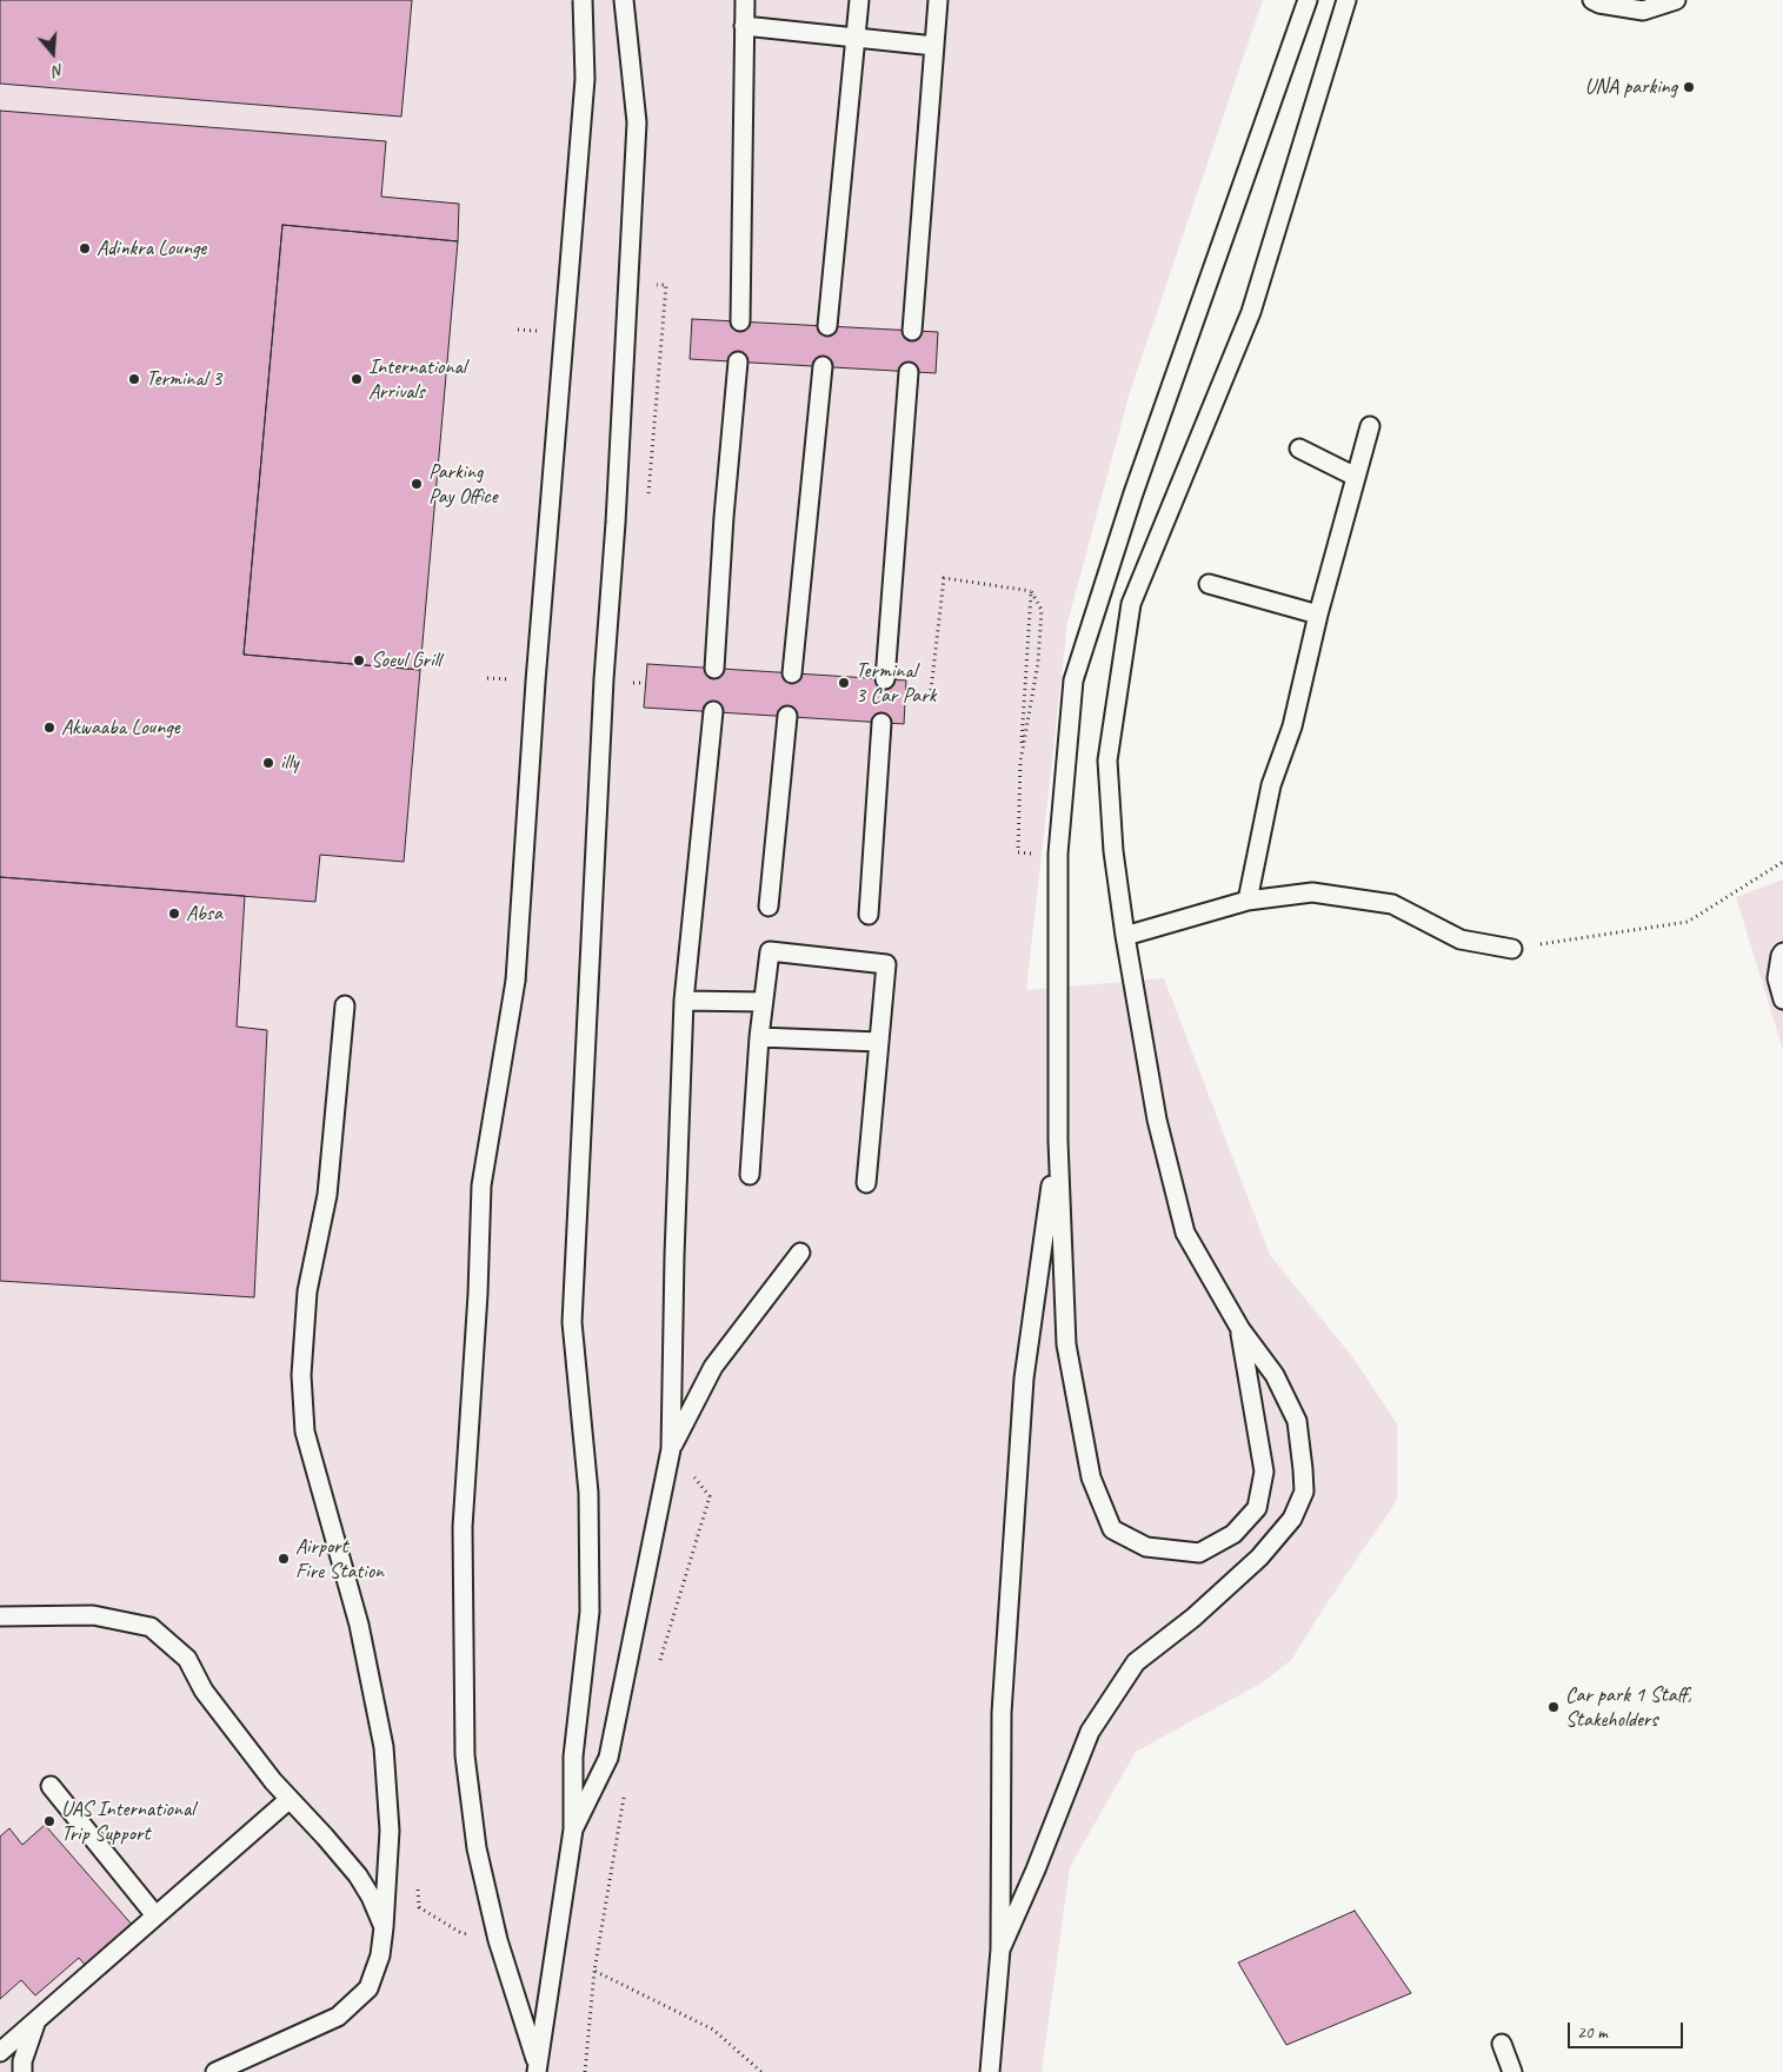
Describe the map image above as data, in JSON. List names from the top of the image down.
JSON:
{
  "places": [
    "UNA parking",
    "Adinkra Lounge",
    "Terminal 3",
    "International Arrivals",
    "Parking Pay Office",
    "Soeul Grill",
    "Terminal 3 Car Park",
    "Akwaaba Lounge",
    "illy",
    "Absa",
    "Airport Fire Station",
    "Car park 1 Staff, Stakeholders",
    "UAS International Trip Support"
  ],
  "scale_bar": "20 m",
  "north": "bottom"
}
